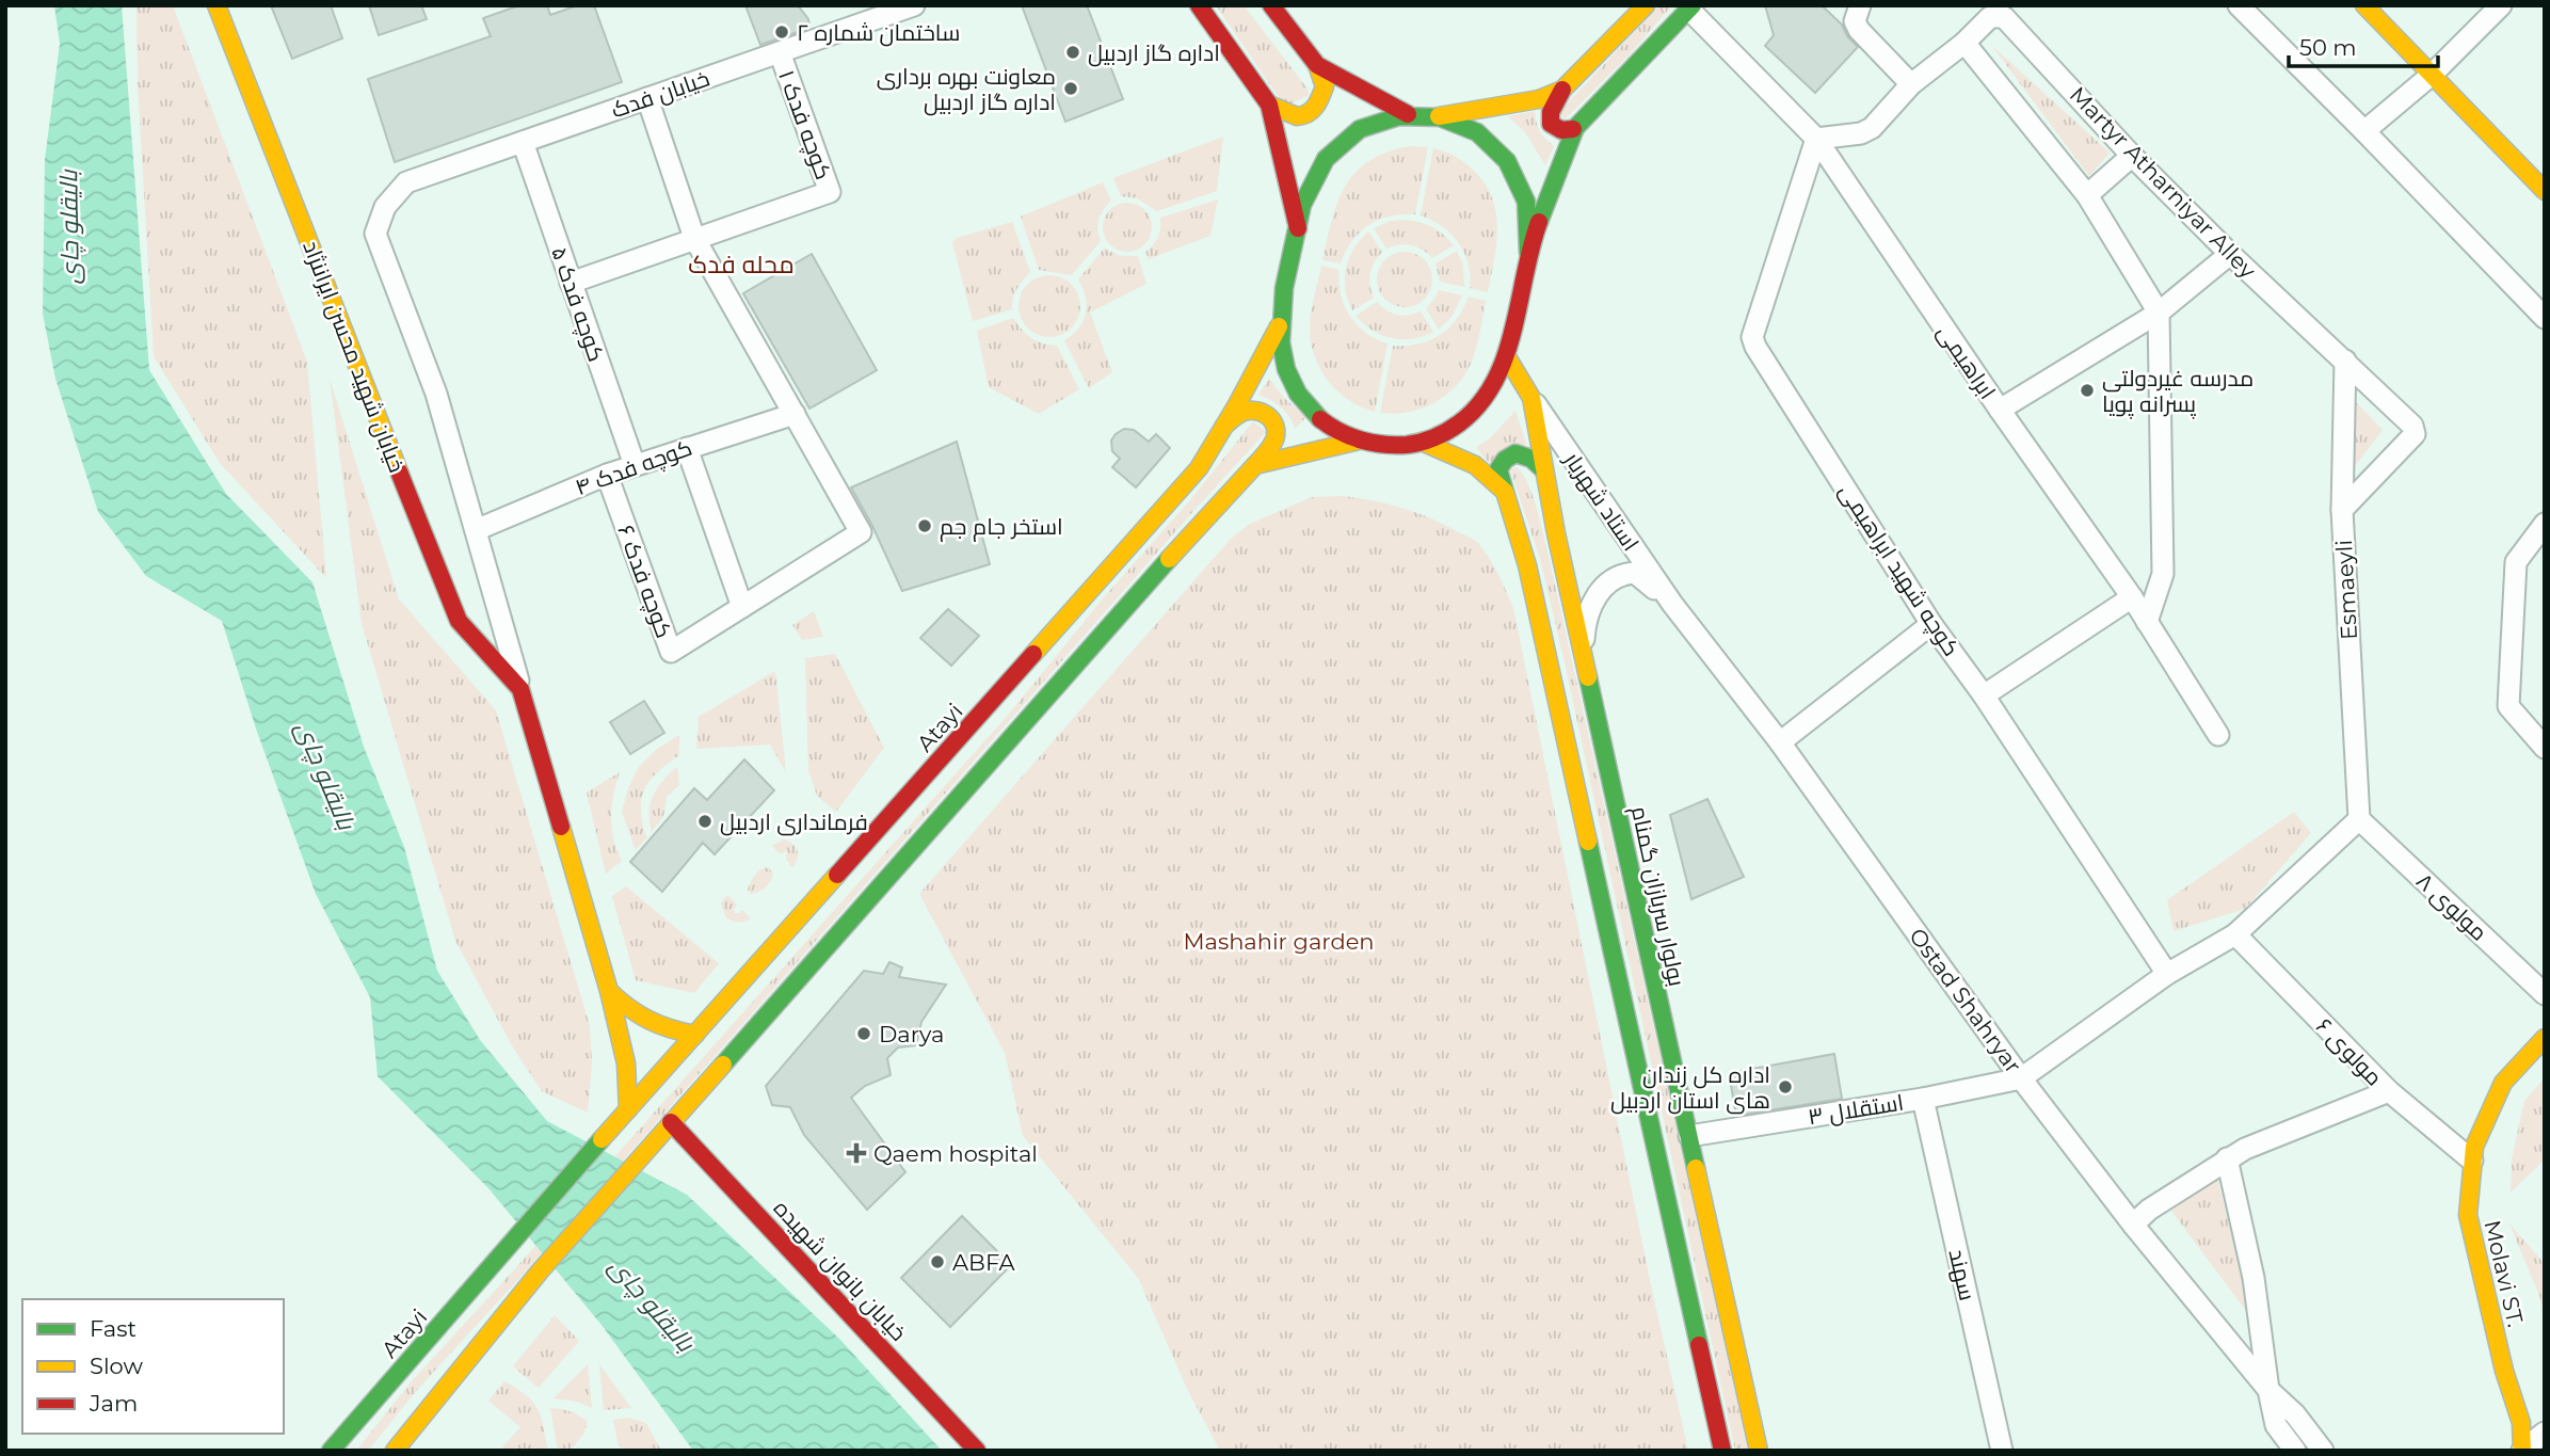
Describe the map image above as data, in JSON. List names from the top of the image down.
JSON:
{
  "streets": {
    "main road": [
      "خیابان شهید محسن ایراننژاد",
      "Atayi",
      "بولوار سربازان گمنام",
      "خیابان بانوان شهیده",
      "Molavi ST."
    ],
    "street": [
      "خیابان فدک",
      "کوچه فدک ۱",
      "Martyr Atharniyar Alley",
      "کوچه فدک ۵",
      "ابراهیمی",
      "کوچه فدک ۴",
      "استاد شهریار",
      "کوچه شهید ابراهیمی",
      "کوچه فدک ۶",
      "Esmaeyli",
      "مولوی ۸",
      "Ostad Shahryar",
      "مولوی ۶",
      "استقلال ۳",
      "سهند"
    ]
  },
  "crossings": [
    ["خیابان فدک", "کوچه فدک ۱"],
    ["خیابان فدک", "کوچه فدک ۵"],
    ["خیابان فدک", "خیابان شهید محسن ایراننژاد"],
    ["کوچه فدک ۱", "کوچه فدک ۵"],
    ["Martyr Atharniyar Alley", "ابراهیمی"],
    ["Martyr Atharniyar Alley", "کوچه شهید ابراهیمی"],
    ["Martyr Atharniyar Alley", "Esmaeyli"],
    ["کوچه فدک ۵", "کوچه فدک ۴"],
    ["خیابان شهید محسن ایراننژاد", "کوچه فدک ۴"],
    ["خیابان شهید محسن ایراننژاد", "Atayi"],
    ["ابراهیمی", "کوچه شهید ابراهیمی"],
    ["کوچه فدک ۴", "کوچه فدک ۶"],
    ["استاد شهریار", "بولوار سربازان گمنام"],
    ["استاد شهریار", "Ostad Shahryar"],
    ["Esmaeyli", "مولوی ۸"],
    ["بولوار سربازان گمنام", "استقلال ۳"],
    ["Ostad Shahryar", "استقلال ۳"],
    ["مولوی ۶", "Molavi ST."],
    ["استقلال ۳", "سهند"]
  ],
  "districts": ["محله فدک"],
  "water": ["بالیقلو چای"],
  "parks": ["Mashahir garden"],
  "places": {
    "other": [
      "ساختمان شماره ۲",
      "اداره گاز اردبیل",
      "معاونت بهره برداری اداره گاز اردبیل",
      "مدرسه غیردولتی پسرانه پویا",
      "استخر جام جم",
      "فرمانداری اردبیل",
      "Darya",
      "اداره کل زندان های استان اردبیل",
      "ABFA"
    ],
    "health": ["Qaem hospital"]
  },
  "legend": ["Fast", "Slow", "Jam"],
  "scale_bar": "50 m"
}
